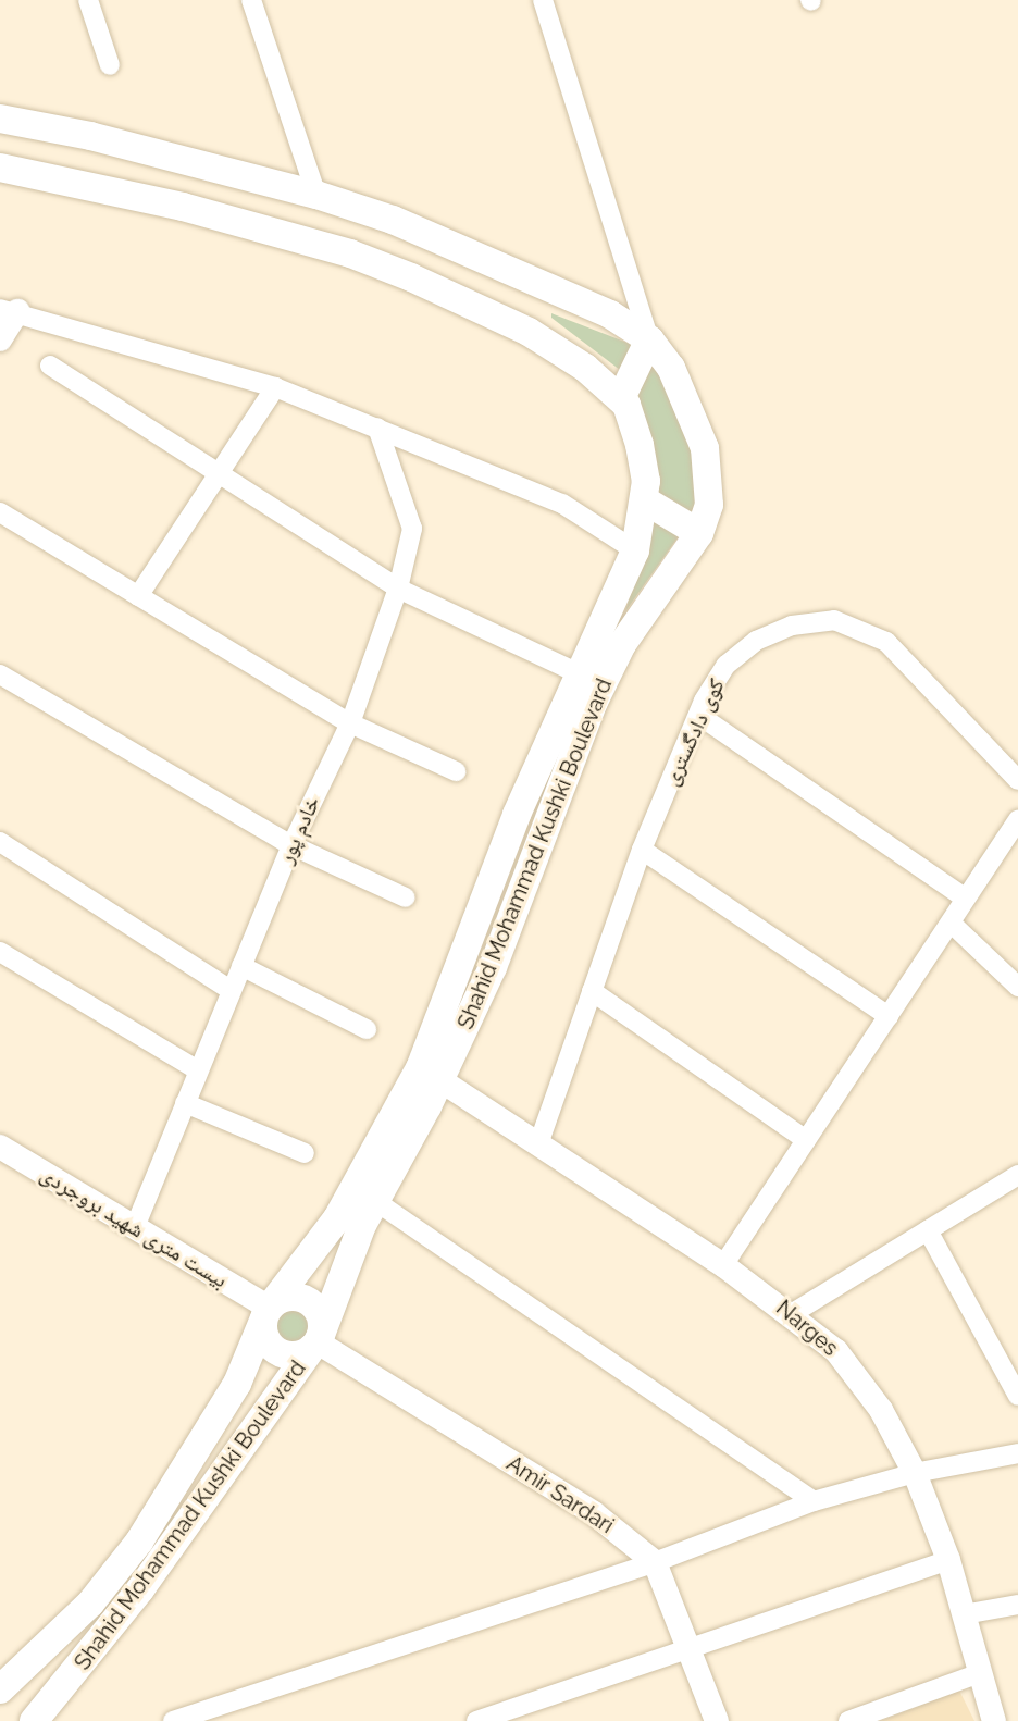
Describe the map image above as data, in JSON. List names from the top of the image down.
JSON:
{
  "streets": {
    "main road": ["Shahid Mohammad Kushki Boulevard"],
    "street": [
      "کوی دادگستری",
      "خادم پور",
      "بیست متری شهید بروجردی",
      "Narges",
      "Amir Sardari"
    ]
  },
  "crossings": [
    ["کوی دادگستری", "Narges"],
    ["خادم پور", "بیست متری شهید بروجردی"],
    ["Shahid Mohammad Kushki Boulevard", "بیست متری شهید بروجردی"],
    ["Shahid Mohammad Kushki Boulevard", "Narges"],
    ["Shahid Mohammad Kushki Boulevard", "Amir Sardari"],
    ["بیست متری شهید بروجردی", "Amir Sardari"]
  ]
}
